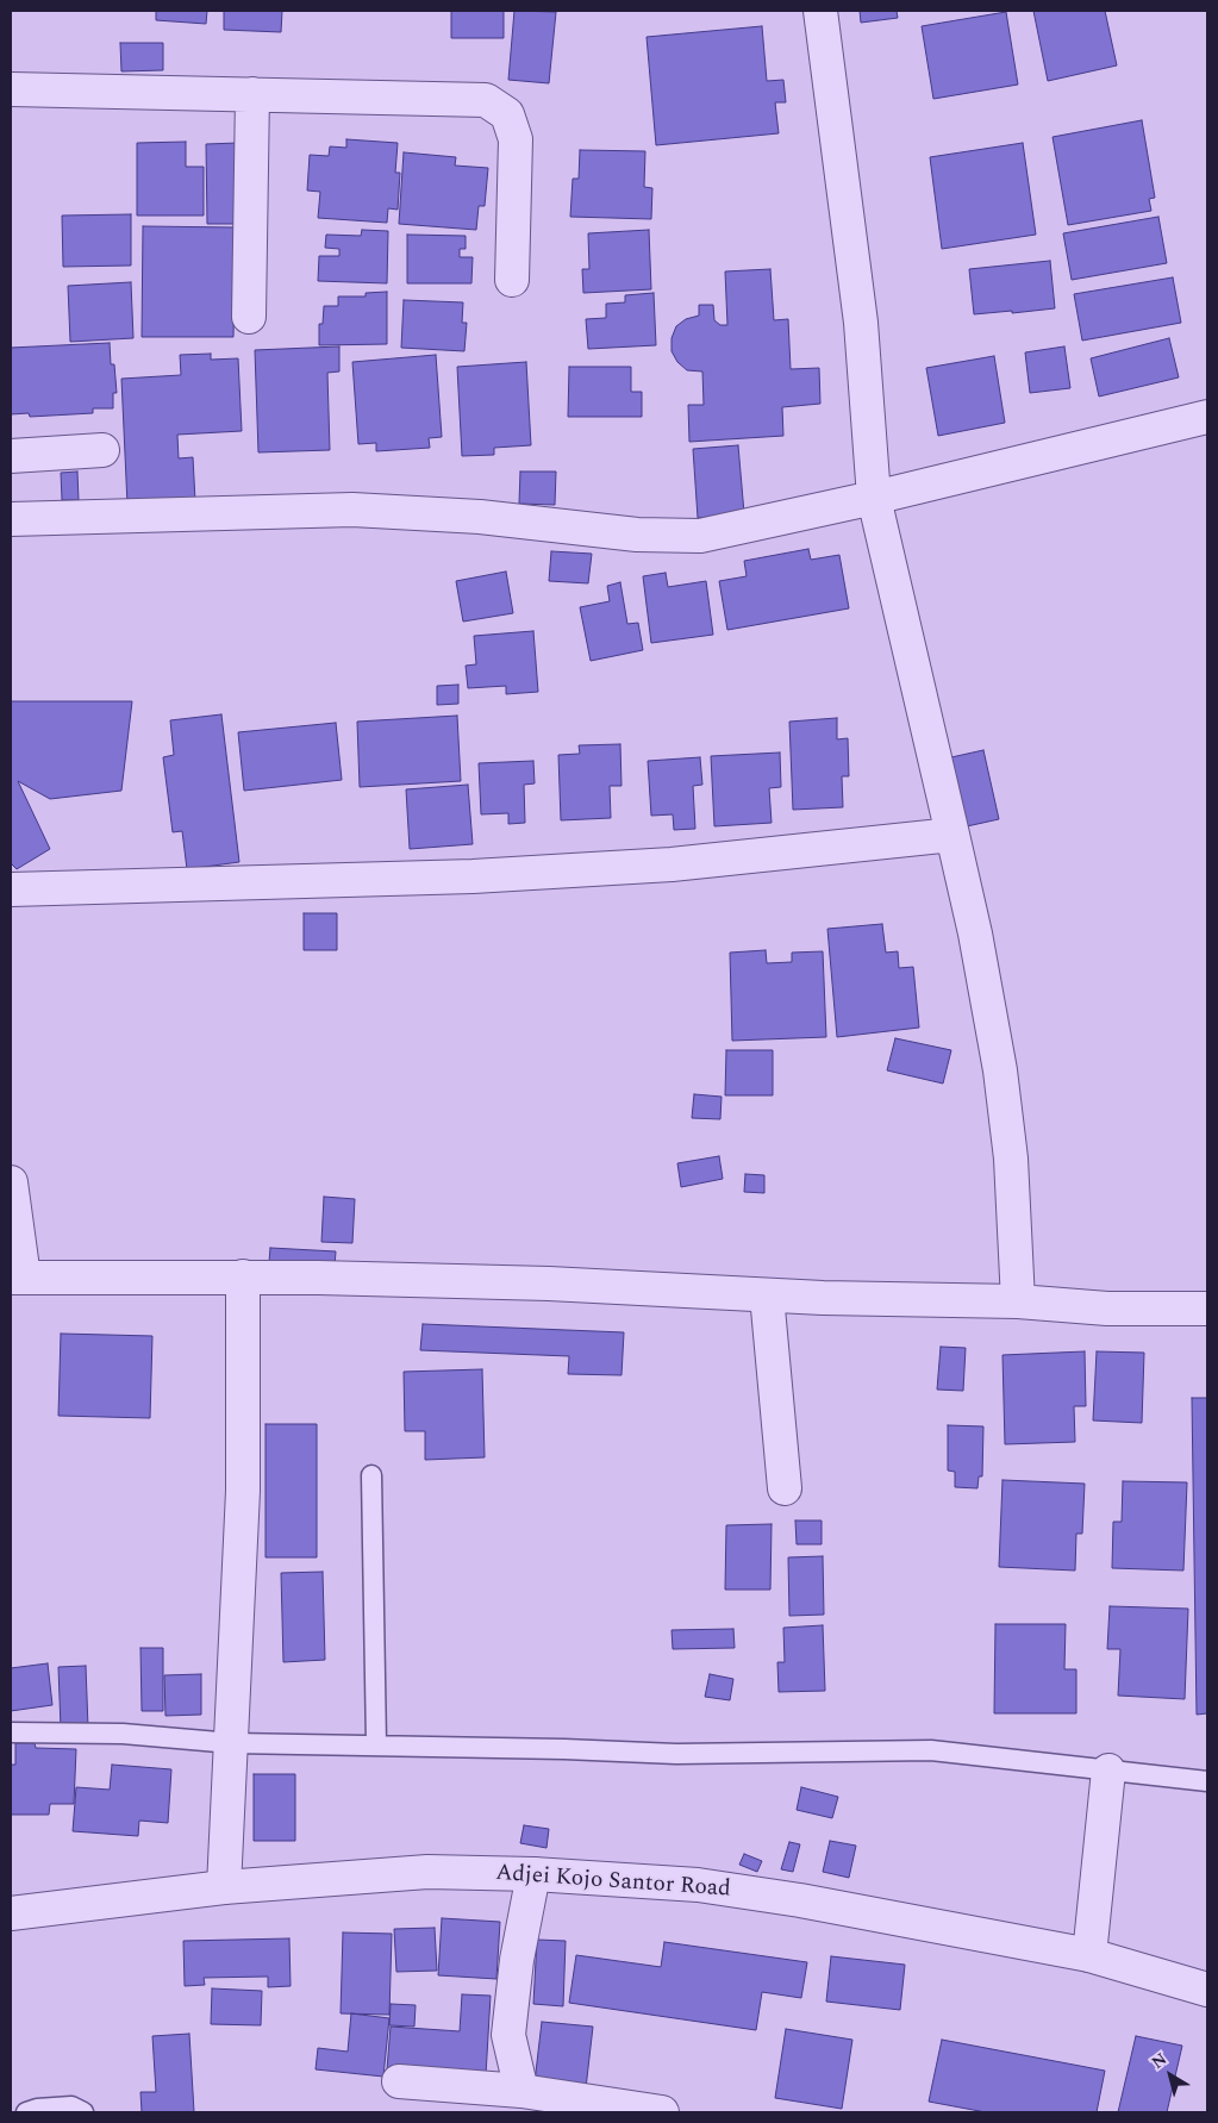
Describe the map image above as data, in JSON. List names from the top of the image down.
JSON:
{
  "streets": {
    "street": ["Adjei Kojo Santor Road"]
  },
  "north": "top left"
}
